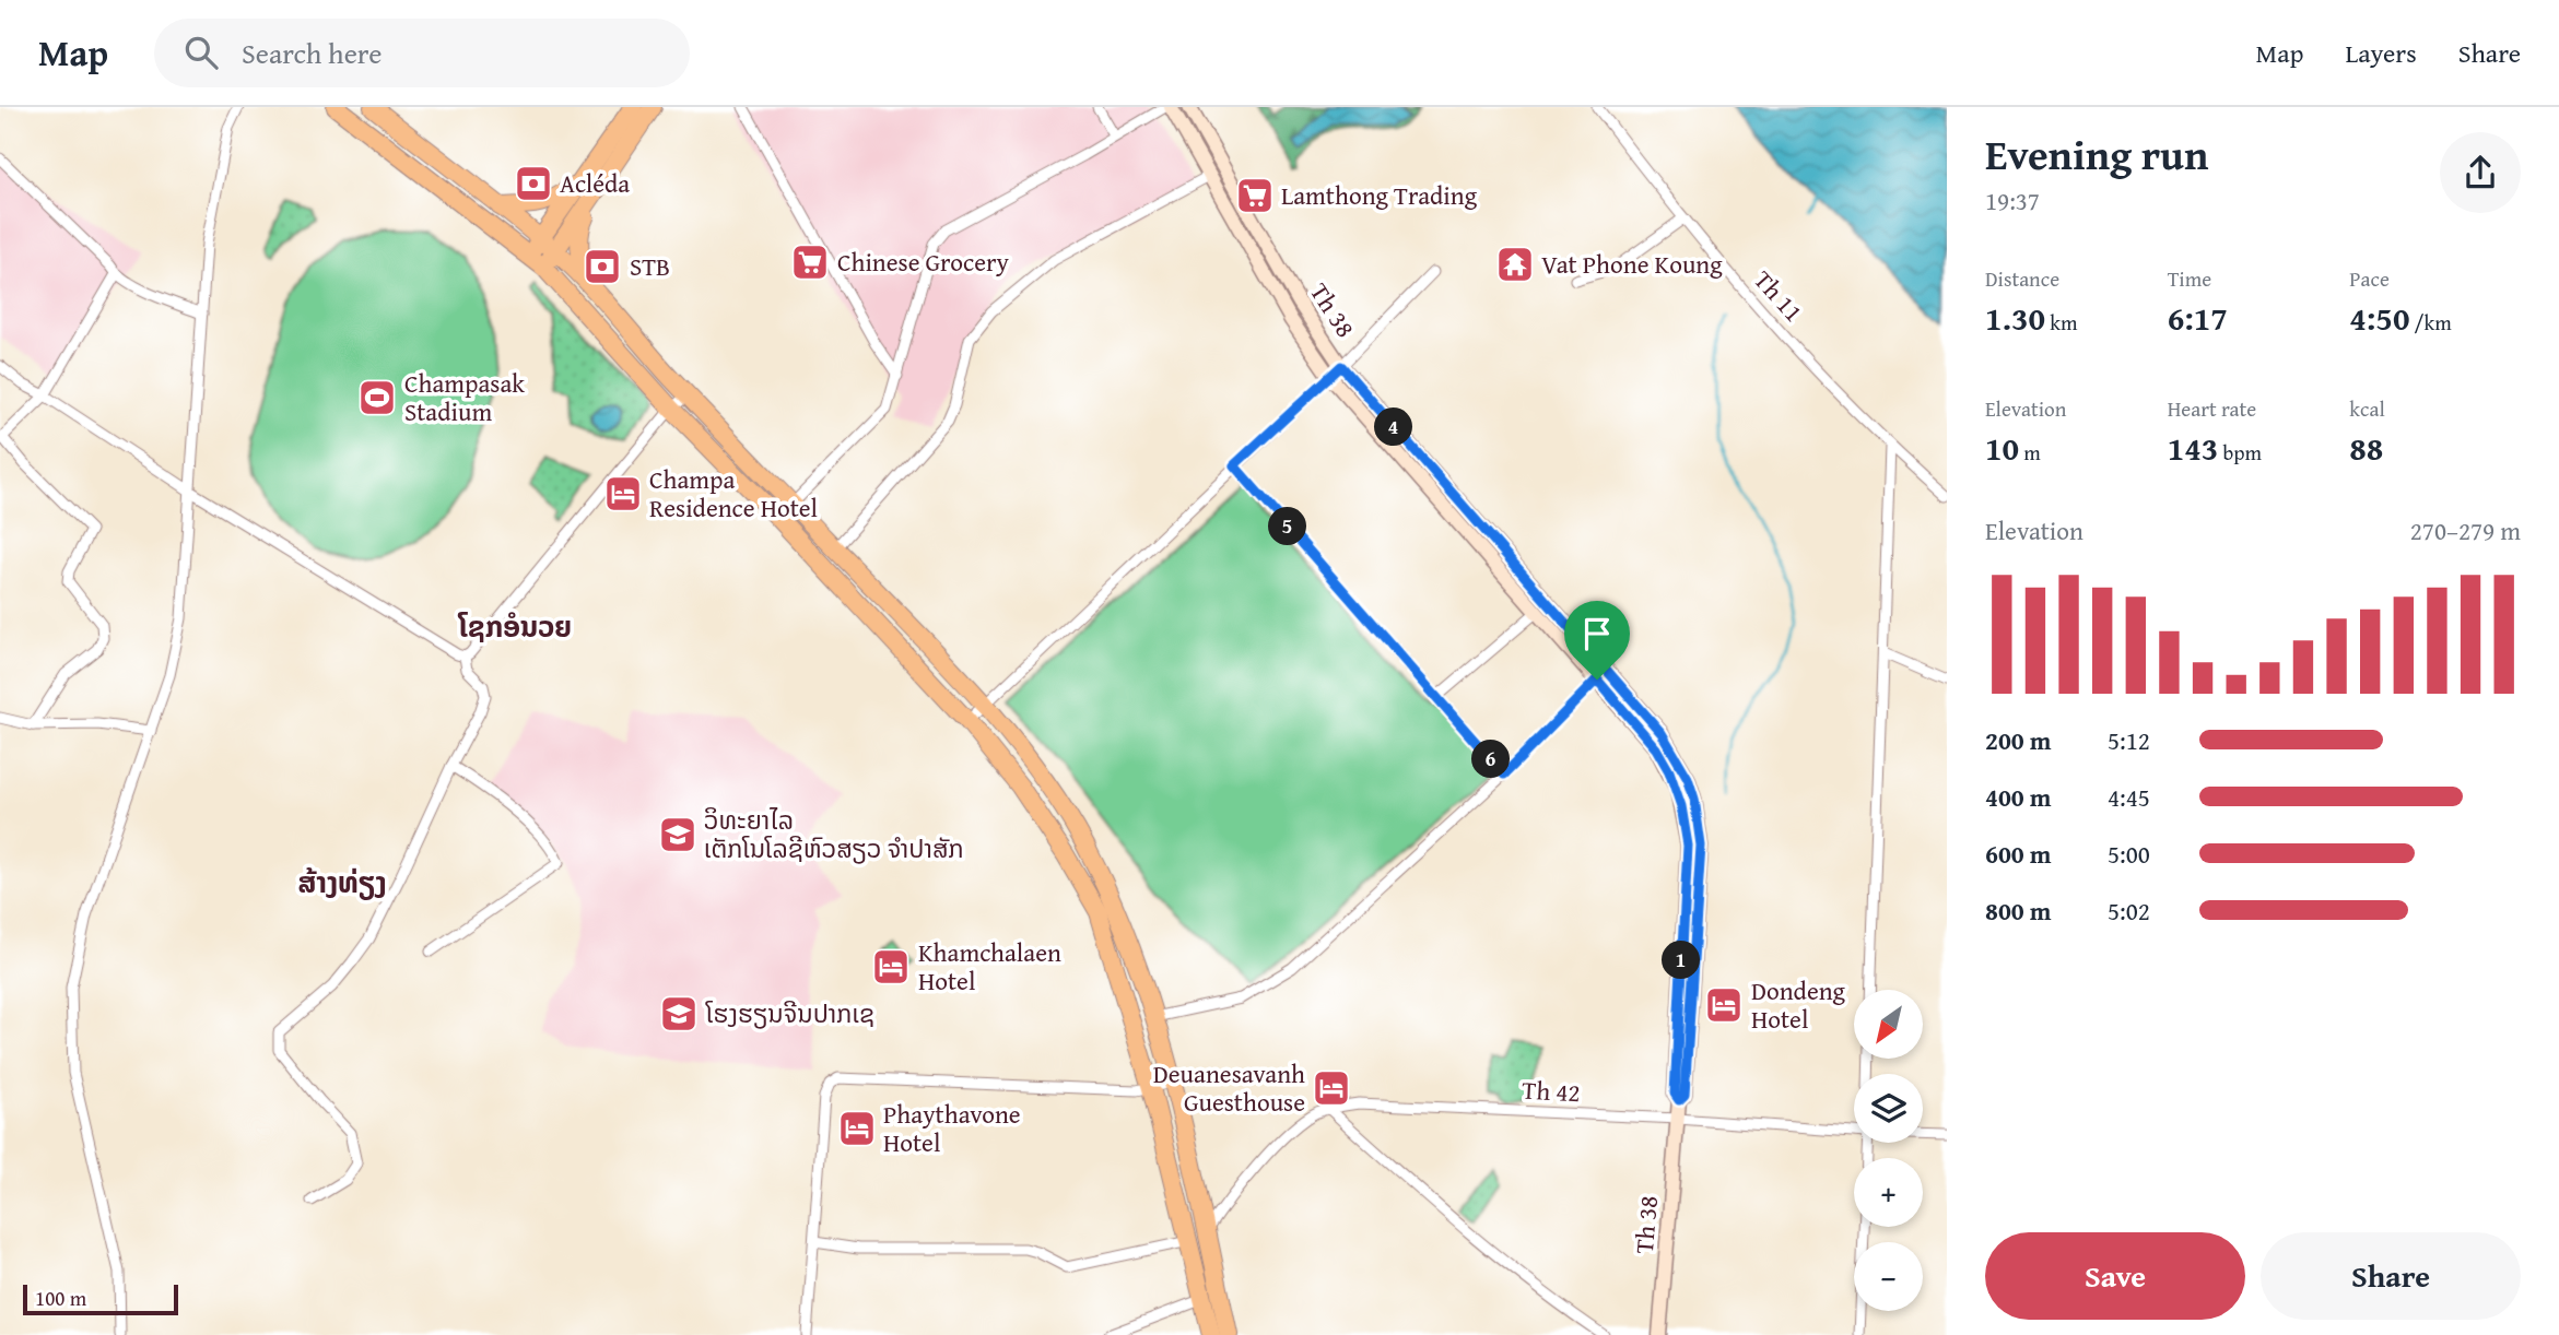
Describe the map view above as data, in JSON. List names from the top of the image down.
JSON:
{
  "streets": {
    "street": ["Th 11", "Th 38", "Th 42"]
  },
  "crossings": [
    ["Th 38", "Th 42"]
  ],
  "districts": ["ໂຊກອໍນວຍ", "ສ້າງທ່ຽງ"],
  "places": {
    "bank": ["Acléda", "STB"],
    "supermarket": ["Lamthong Trading", "Chinese Grocery"],
    "temple": ["Vat Phone Koung"],
    "sports": ["Champasak Stadium"],
    "hotel": [
      "Champa Residence Hotel",
      "Khamchalaen Hotel",
      "Dondeng Hotel",
      "Deuanesavanh Guesthouse",
      "Phaythavone Hotel"
    ],
    "school or university": ["ວິທະຍາໄລ ເຕັກໂນໂລຊີຫົວສຽວ ຈຳປາສັກ", "ໂຮງຮຽນຈີນປາກເຊ"]
  },
  "scale_bar": "100 m",
  "north": "bottom left",
  "page": {
    "header": "Map",
    "search": "Search here",
    "nav": ["Map", "Layers", "Share"],
    "heading": ["Evening run", "19:37"],
    "stats": [
      ["Distance", "1.30 km"],
      ["Time", "6:17"],
      ["Pace", "4:50 /km"],
      ["Elevation", "10 m"],
      ["Heart rate", "143 bpm"],
      ["kcal", "88"]
    ],
    "pins": [
      "4",
      "5",
      "6",
      "1"
    ],
    "chart": ["Elevation", "270–279 m"],
    "list": [
      {
        "name": "200 m",
        "note": "5:12"
      },
      {
        "name": "400 m",
        "note": "4:45"
      },
      {
        "name": "600 m",
        "note": "5:00"
      },
      {
        "name": "800 m",
        "note": "5:02"
      }
    ],
    "map_buttons": ["+", "−"],
    "buttons": ["Save", "Share"],
    "scale": "100 m"
  }
}
